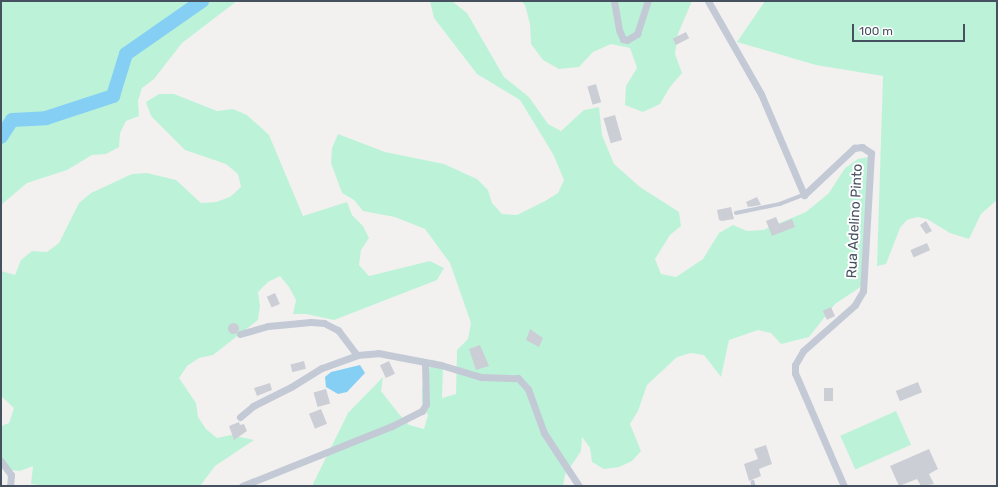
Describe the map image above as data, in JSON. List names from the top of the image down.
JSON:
{
  "streets": {
    "street": ["Rua Adelino Pinto"]
  },
  "scale_bar": "100 m"
}
